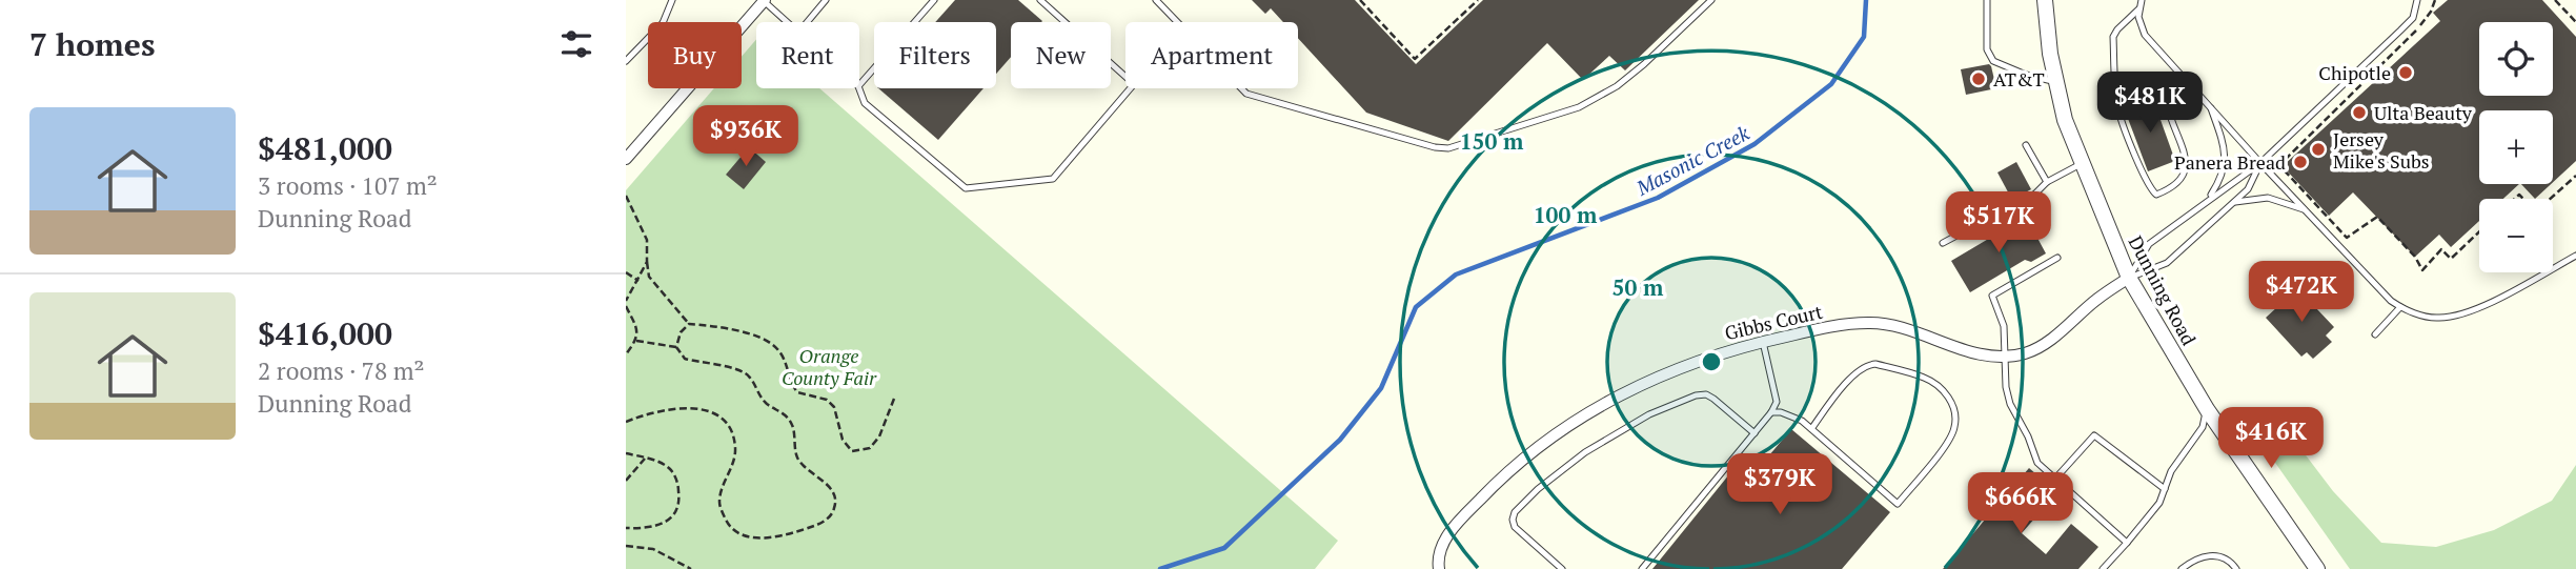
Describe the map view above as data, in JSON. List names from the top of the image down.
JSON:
{
  "streets": {
    "street": ["Dunning Road", "Gibbs Court"]
  },
  "crossings": [
    ["Dunning Road", "Gibbs Court"]
  ],
  "water": ["Masonic Creek"],
  "parks": ["Orange County Fair"],
  "places": [
    "Chipotle",
    "AT&T",
    "Ulta Beauty",
    "Jersey Mike's Subs",
    "Panera Bread"
  ],
  "page": {
    "heading": "7 homes",
    "map_buttons": ["+", "−"],
    "chip": [
      "Buy",
      "Rent",
      "Filters",
      "New",
      "Apartment"
    ],
    "price": [
      "$481K",
      "$936K",
      "$517K",
      "$472K",
      "$416K",
      "$379K",
      "$666K"
    ],
    "list": [
      {
        "name": "$481,000",
        "note": "3 rooms · 107 m² · Dunning Road"
      },
      {
        "name": "$416,000",
        "note": "2 rooms · 78 m² · Dunning Road"
      }
    ]
  },
  "rings": ["150 m", "100 m", "50 m"]
}
